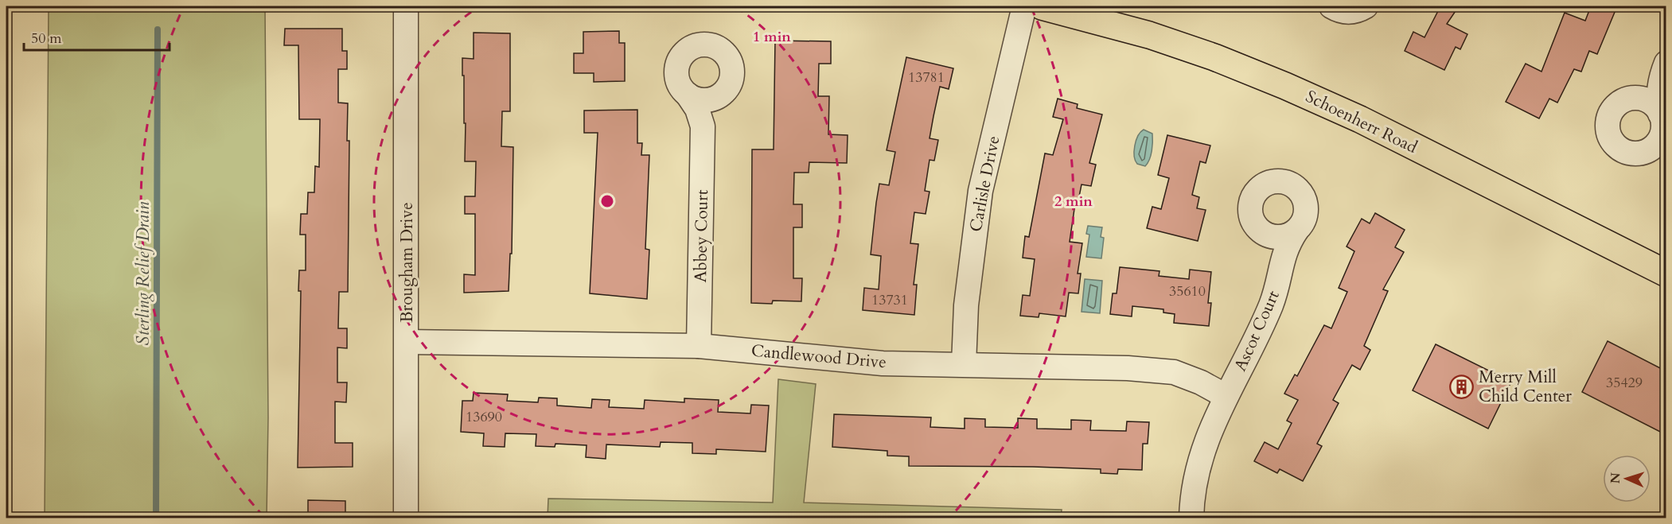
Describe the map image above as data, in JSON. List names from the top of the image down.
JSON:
{
  "streets": {
    "main road": ["Schoenherr Road"],
    "street": [
      "Carlisle Drive",
      "Abbey Court",
      "Brougham Drive",
      "Ascot Court",
      "Candlewood Drive"
    ]
  },
  "crossings": [
    ["Carlisle Drive", "Candlewood Drive"],
    ["Abbey Court", "Candlewood Drive"],
    ["Brougham Drive", "Candlewood Drive"],
    ["Ascot Court", "Candlewood Drive"]
  ],
  "water": ["Sterling Relief Drain"],
  "places": {
    "building": ["Merry Mill Child Center"]
  },
  "house_numbers": [
    "13781",
    "35610",
    "13731",
    "35429",
    "13690"
  ],
  "scale_bar": "50 m",
  "north": "left",
  "rings": ["1 min", "2 min"]
}
